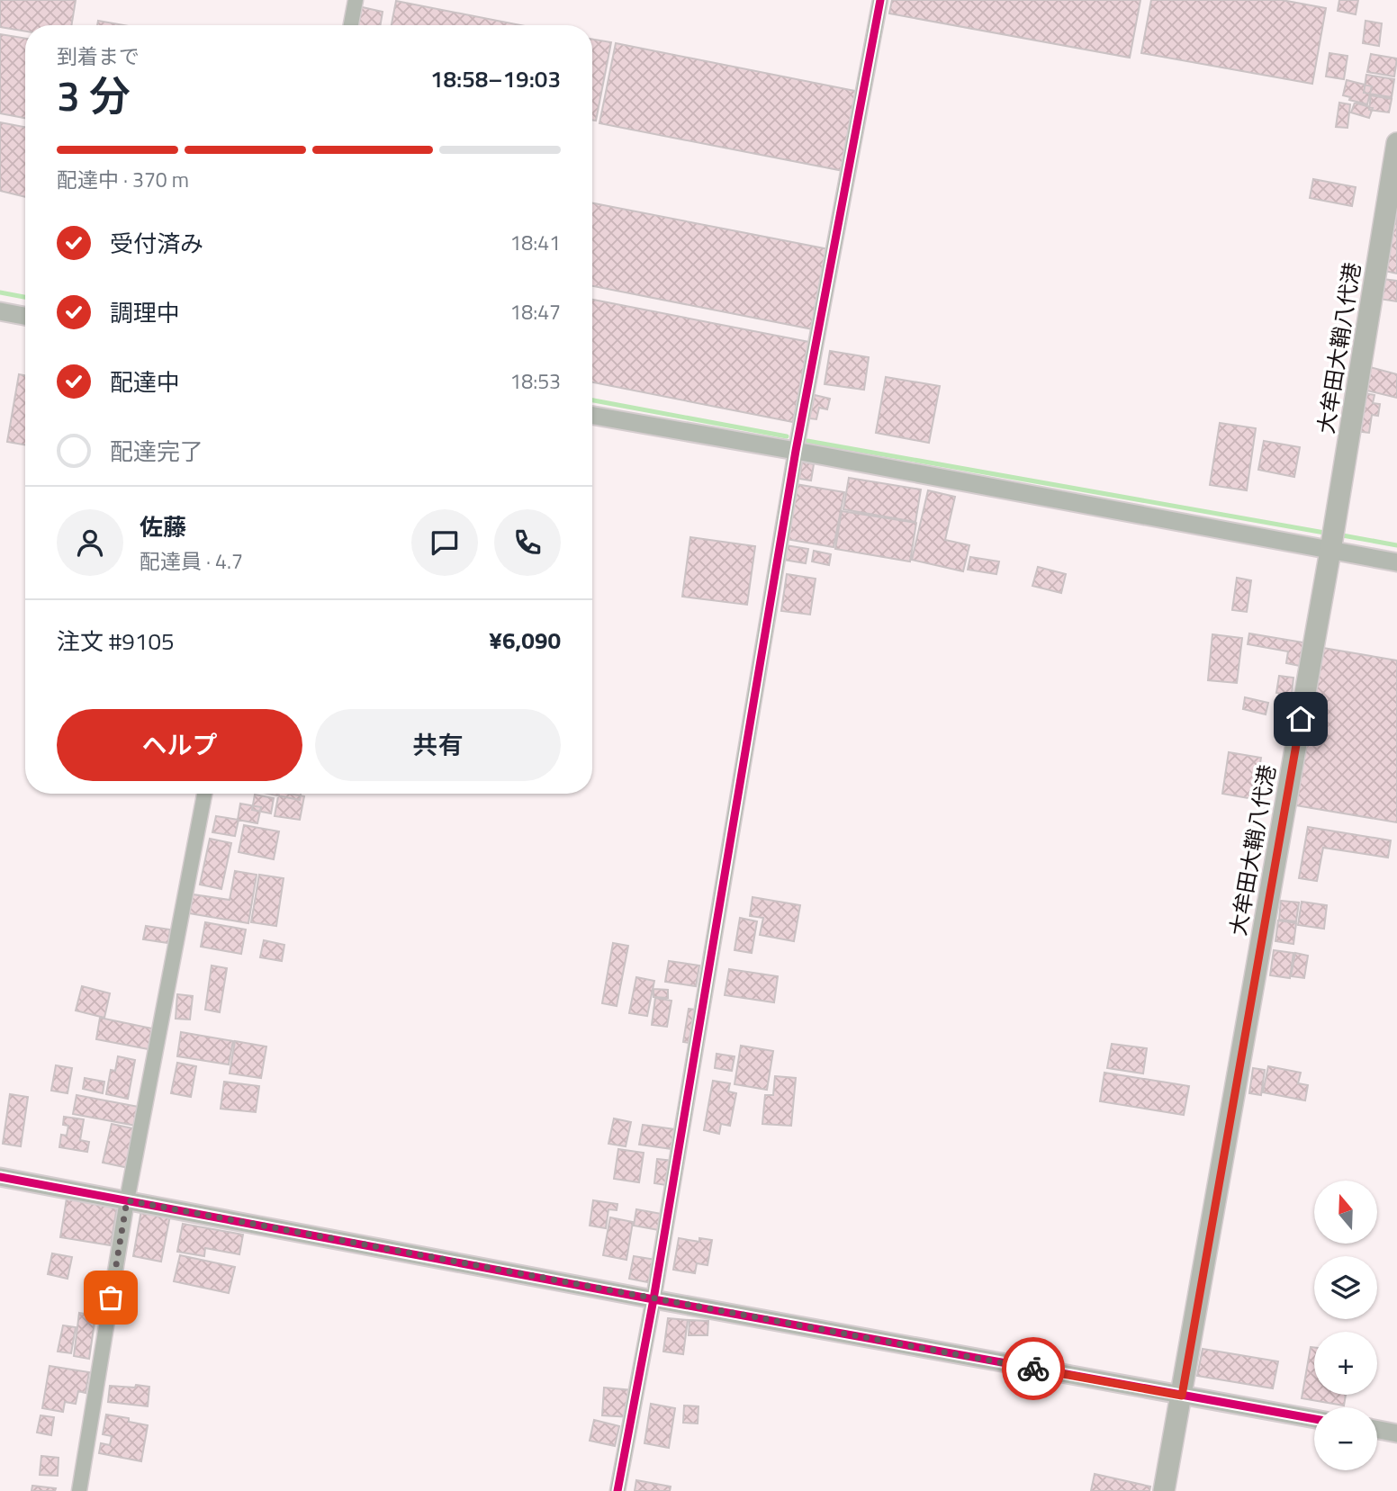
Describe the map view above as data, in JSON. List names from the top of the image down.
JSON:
{
  "streets": {
    "main road": ["大牟田大鞘八代港"]
  },
  "north": "top",
  "page": {
    "heading": ["3 分", "到着まで", "18:58–19:03"],
    "panel": [
      "佐藤",
      "配達員 · 4.7",
      "注文 #9105",
      "¥6,090"
    ],
    "bar": "配達中 · 370 m",
    "list": [
      ["受付済み", "18:41"],
      ["調理中", "18:47"],
      ["配達中", "18:53"],
      "配達完了"
    ],
    "buttons": ["ヘルプ", "共有"],
    "map_buttons": ["+", "−"]
  }
}
